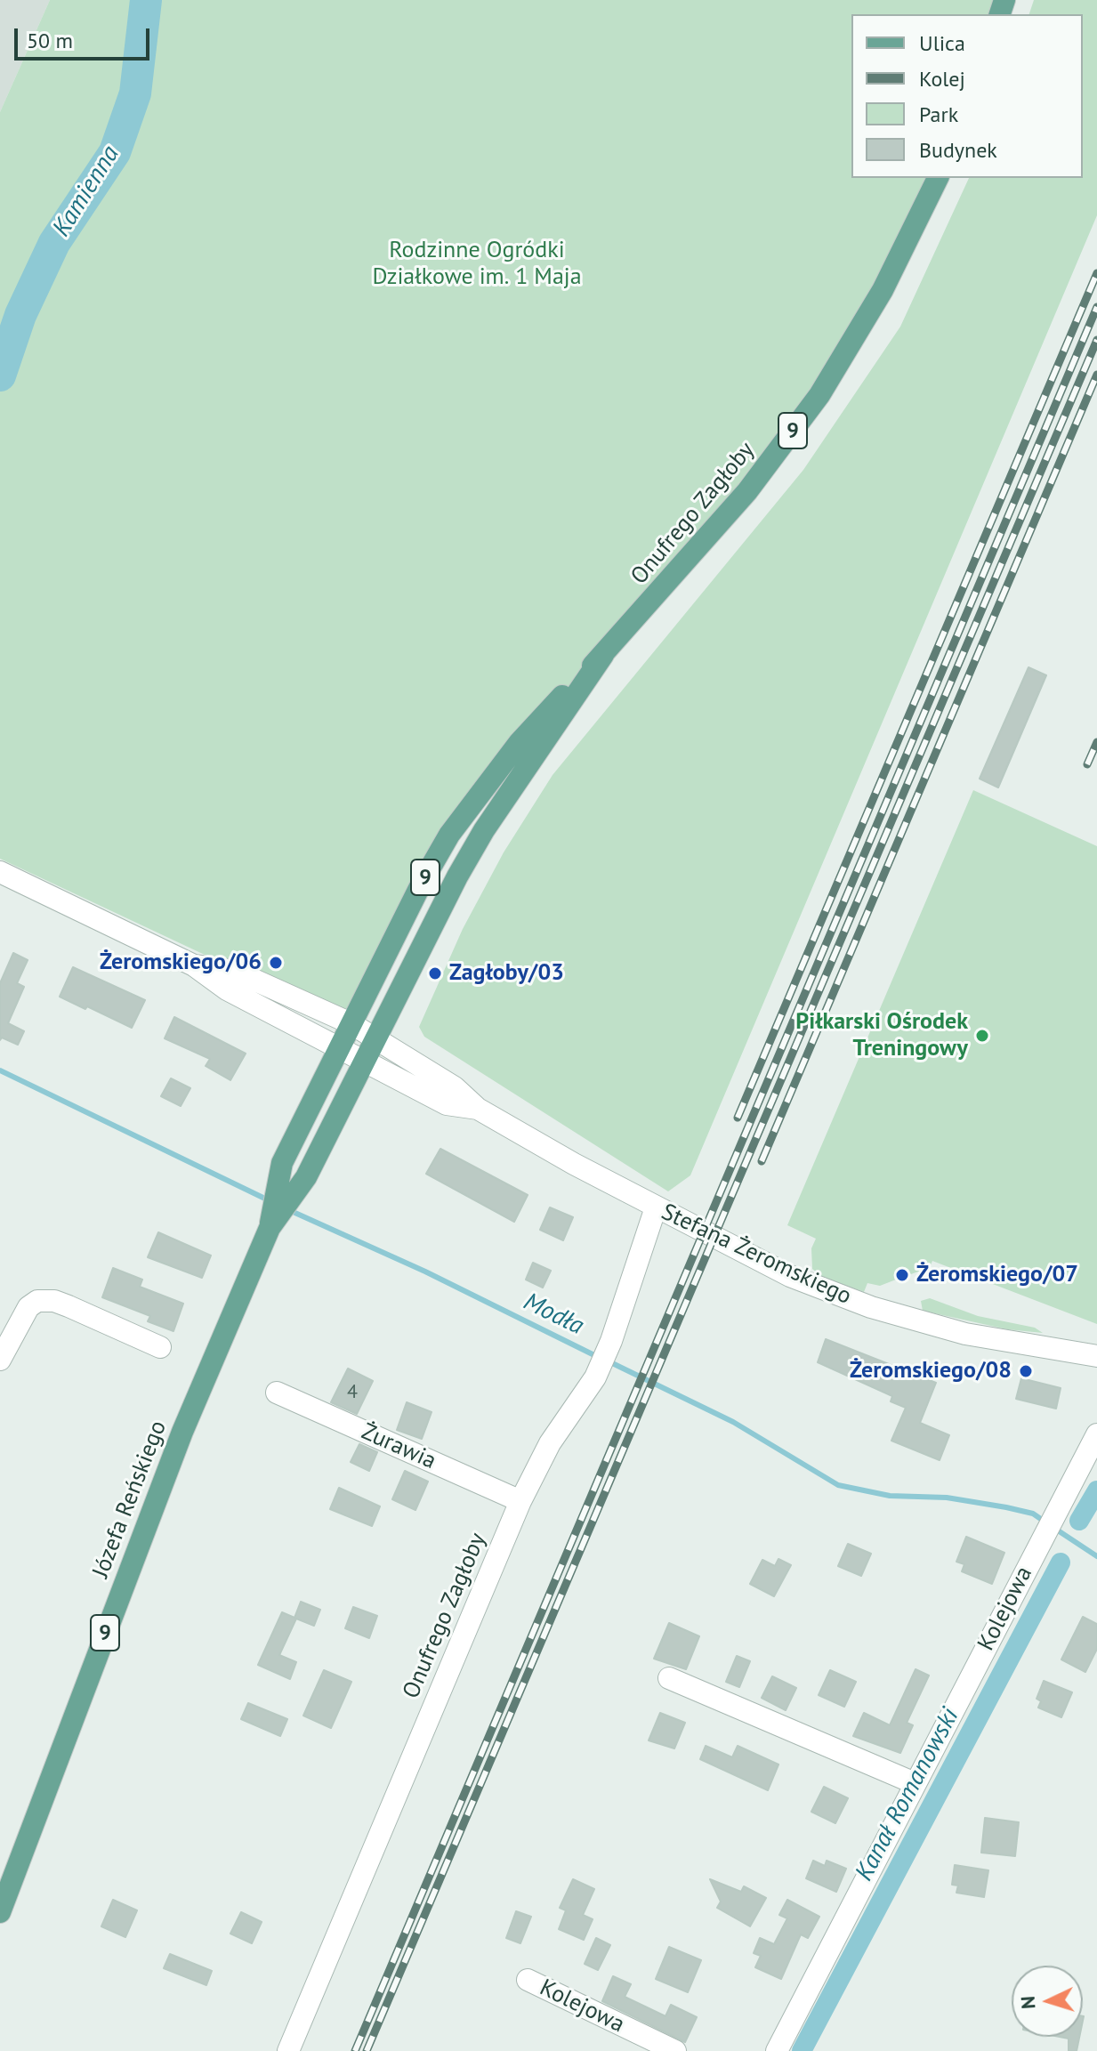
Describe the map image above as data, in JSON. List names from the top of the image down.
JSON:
{
  "streets": {
    "main road": ["9", "Onufrego Zagłoby", "Józefa Reńskiego"],
    "street": ["Stefana Żeromskiego", "Żurawia", "Kolejowa"]
  },
  "crossings": [
    ["Onufrego Zagłoby", "Stefana Żeromskiego"],
    ["Onufrego Zagłoby", "Żurawia"],
    ["Onufrego Zagłoby", "Józefa Reńskiego"],
    ["Stefana Żeromskiego", "Józefa Reńskiego"]
  ],
  "water": ["Kamienna", "Modła", "Kanał Romanowski"],
  "parks": ["Rodzinne Ogródki Działkowe im. 1 Maja"],
  "places": [
    "Żeromskiego/06",
    "Zagłoby/03",
    "Piłkarski Ośrodek Treningowy",
    "Żeromskiego/07",
    "Żeromskiego/08"
  ],
  "house_numbers": ["4"],
  "legend": [
    "Ulica",
    "Kolej",
    "Park",
    "Budynek"
  ],
  "scale_bar": "50 m",
  "north": "left"
}
